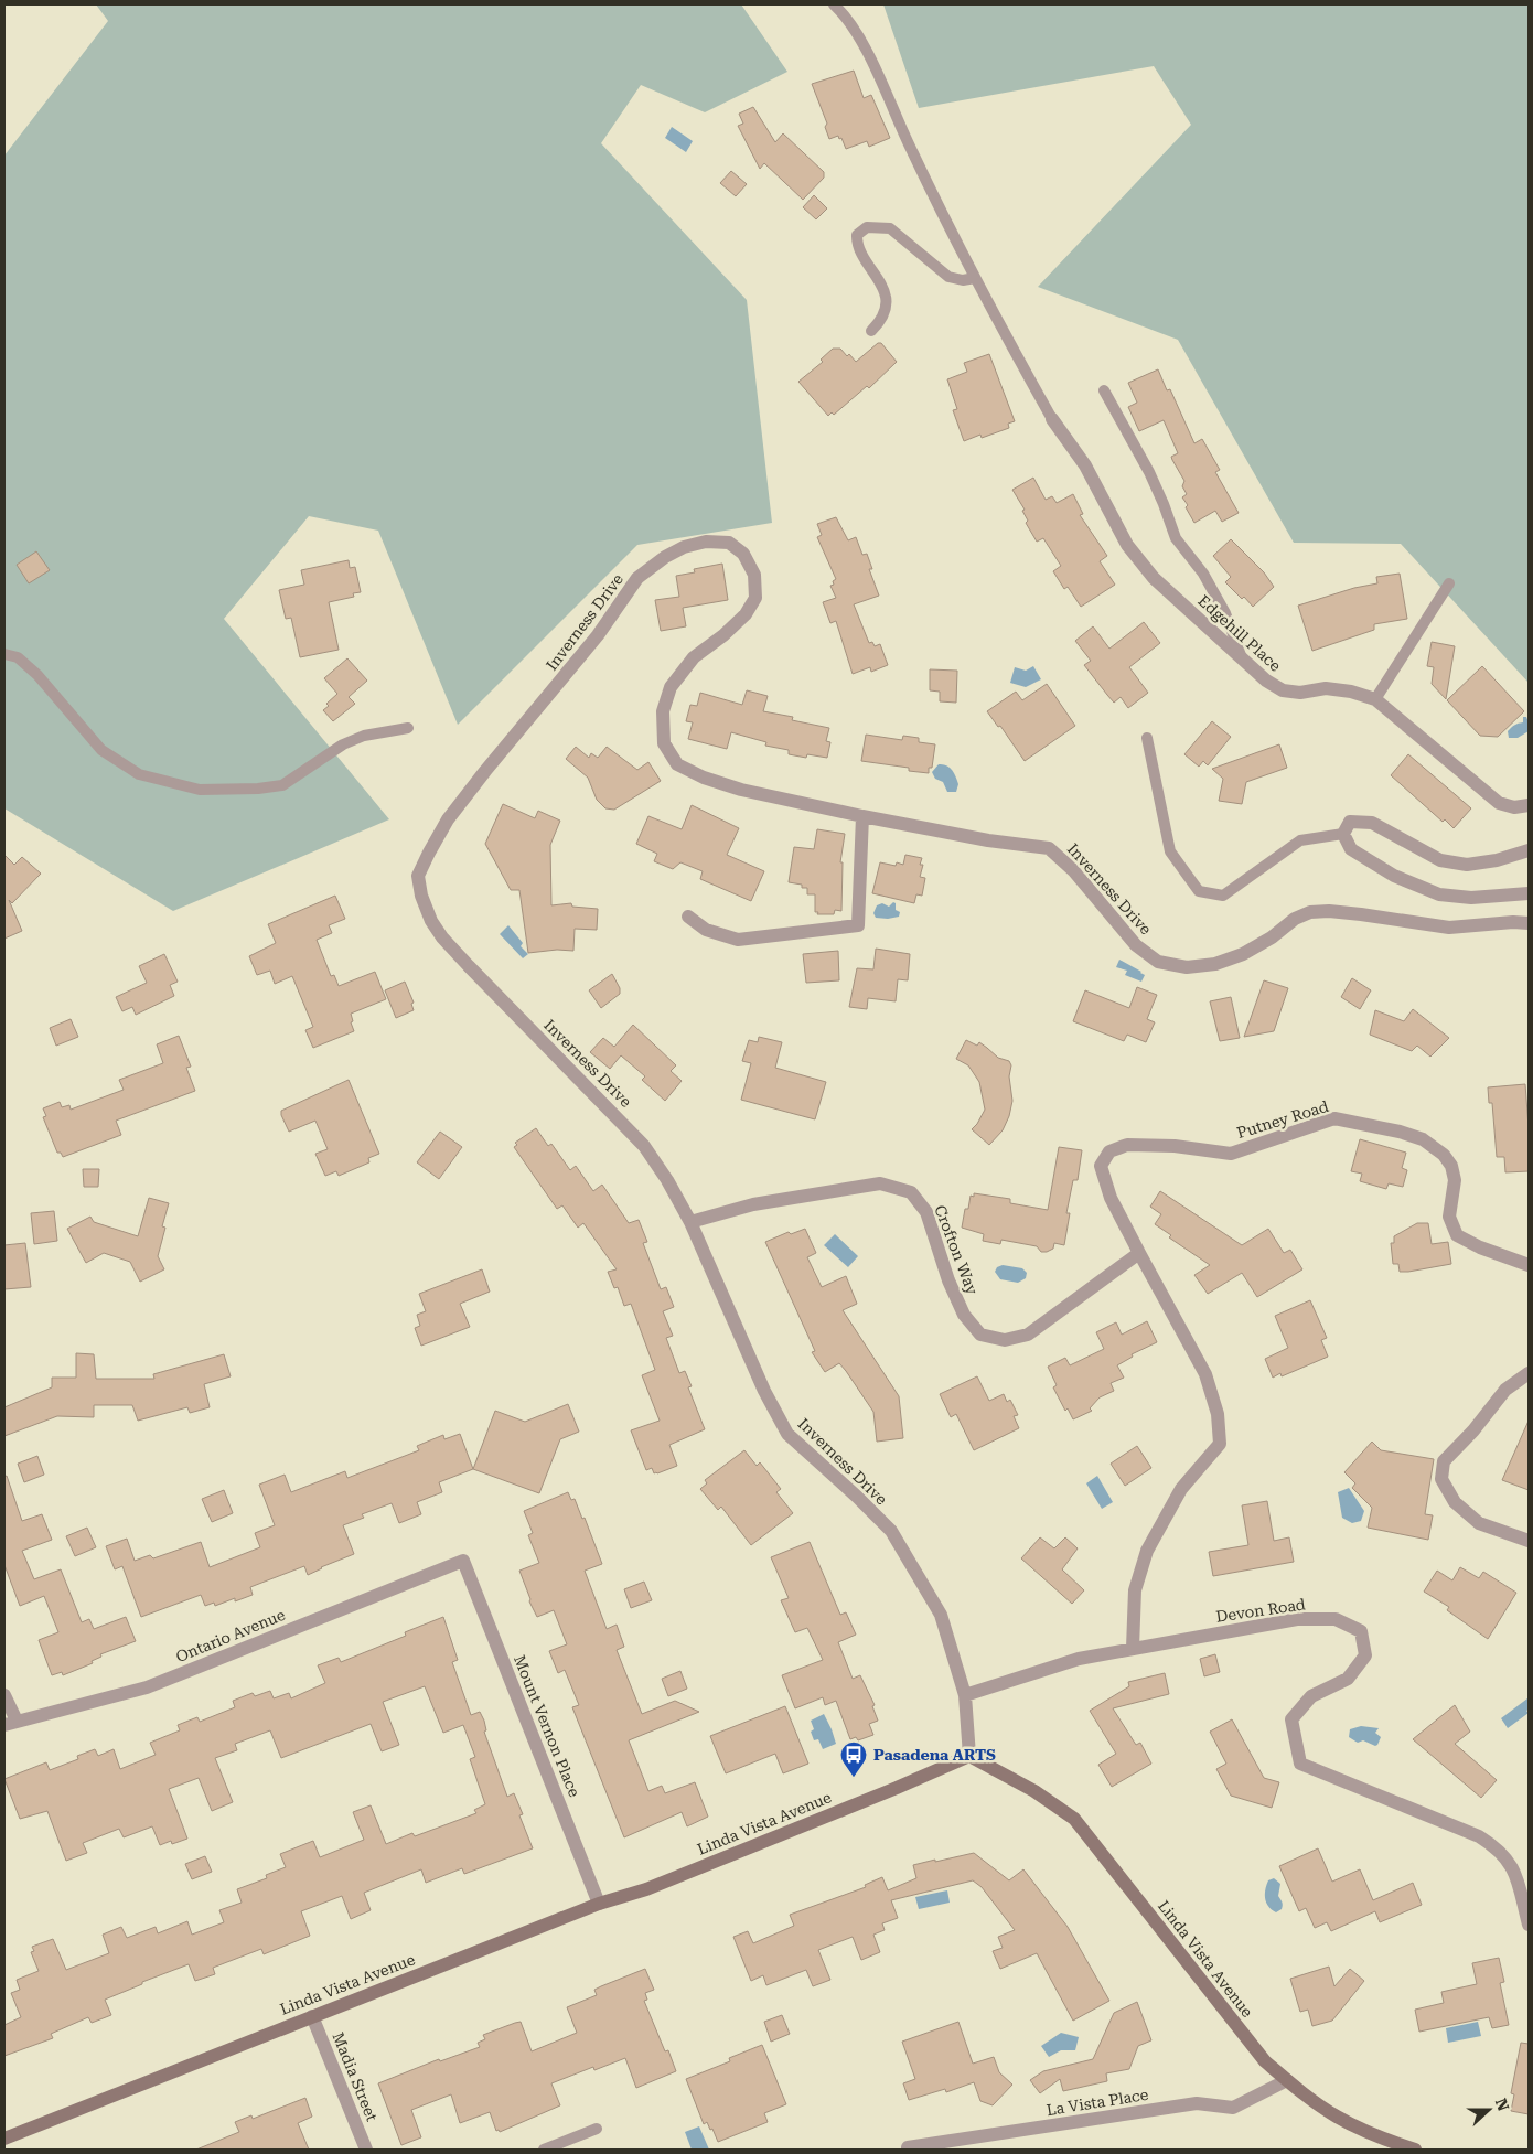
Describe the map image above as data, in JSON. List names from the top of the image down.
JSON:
{
  "streets": {
    "main road": ["Linda Vista Avenue"],
    "street": [
      "Inverness Drive",
      "Edgehill Place",
      "Putney Road",
      "Crofton Way",
      "Devon Road",
      "Ontario Avenue",
      "Mount Vernon Place",
      "Madia Street",
      "La Vista Place"
    ]
  },
  "crossings": [
    ["Inverness Drive", "Crofton Way"],
    ["Inverness Drive", "Devon Road"],
    ["Inverness Drive", "Linda Vista Avenue"],
    ["Putney Road", "Crofton Way"],
    ["Putney Road", "Devon Road"],
    ["Ontario Avenue", "Mount Vernon Place"],
    ["Mount Vernon Place", "Linda Vista Avenue"],
    ["Linda Vista Avenue", "Madia Street"],
    ["Linda Vista Avenue", "La Vista Place"]
  ],
  "places": {
    "bus stop": ["Pasadena ARTS"]
  },
  "north": "right"
}
